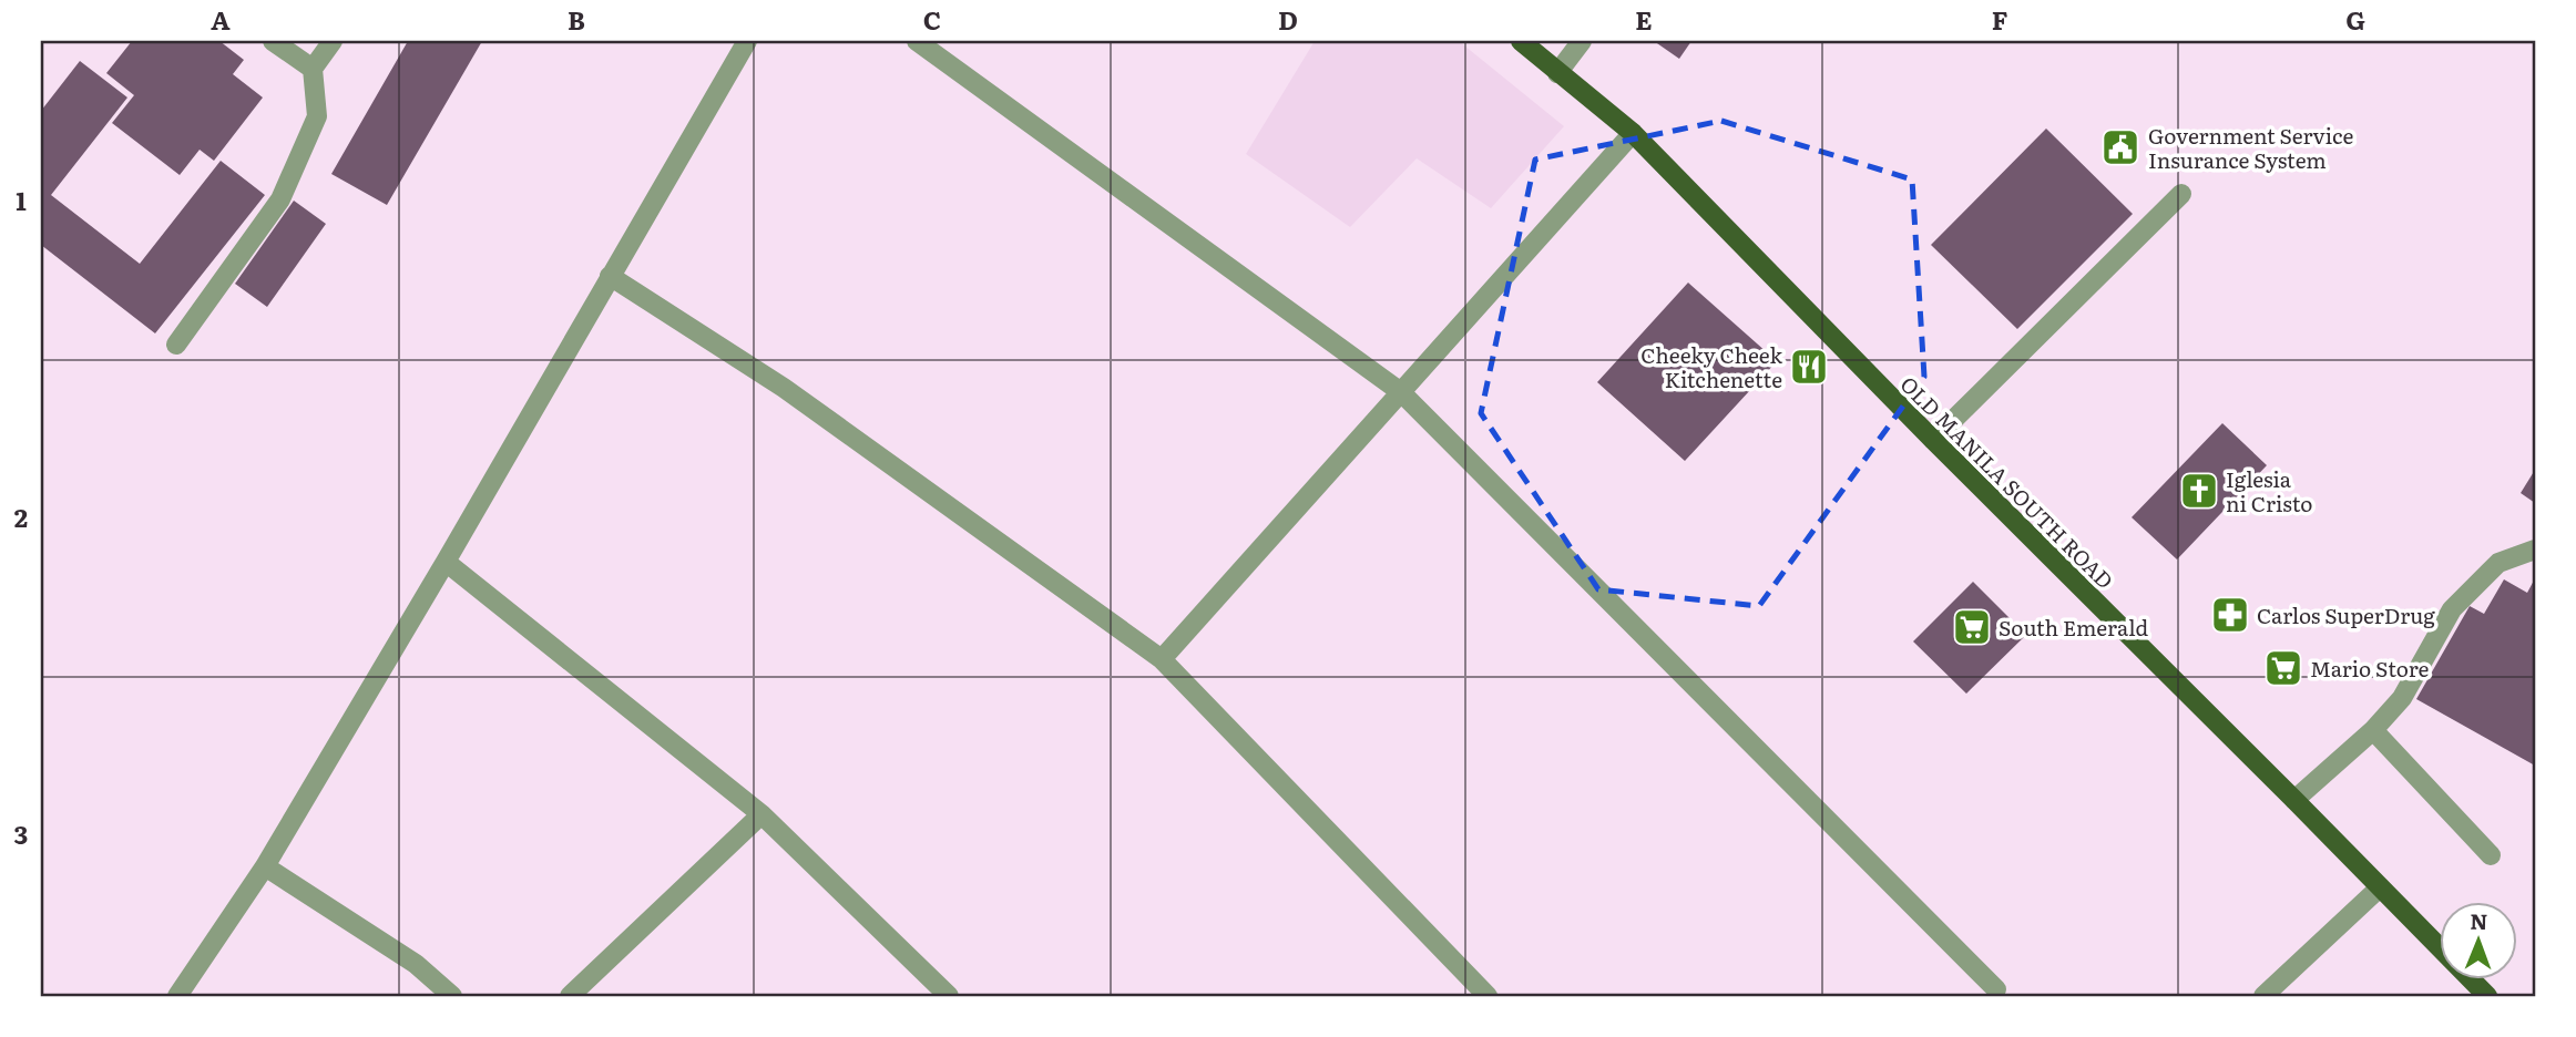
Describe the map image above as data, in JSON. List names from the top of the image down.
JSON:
{
  "streets": {
    "main road": ["OLD MANILA SOUTH ROAD"]
  },
  "places": {
    "public building": ["Government Service Insurance System"],
    "restaurant": ["Cheeky Cheek Kitchenette"],
    "church": ["Iglesia ni Cristo"],
    "pharmacy": ["Carlos SuperDrug"],
    "supermarket": ["South Emerald", "Mario Store"]
  },
  "north": "top",
  "grid": {
    "columns": [
      "A",
      "B",
      "C",
      "D",
      "E",
      "F",
      "G"
    ],
    "rows": ["1", "2", "3"]
  }
}
